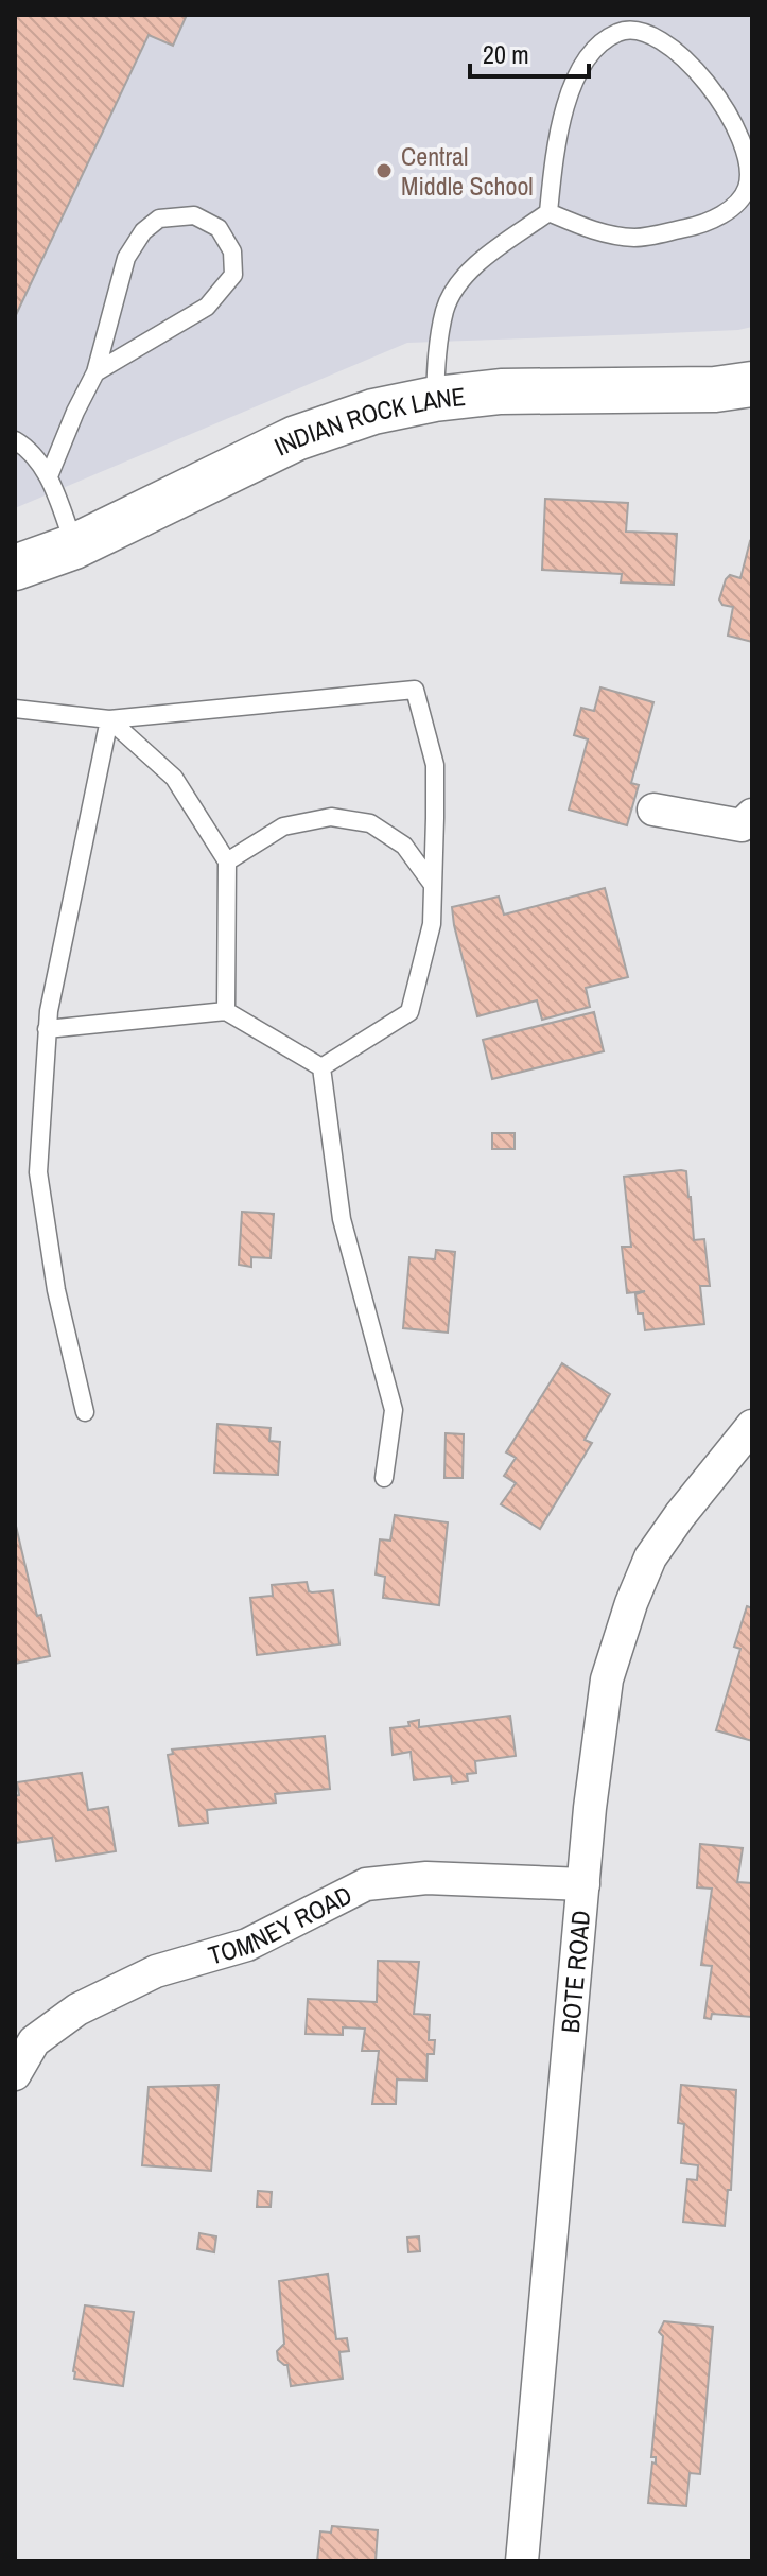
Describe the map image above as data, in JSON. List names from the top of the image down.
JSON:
{
  "streets": {
    "street": ["INDIAN ROCK LANE", "TOMNEY ROAD", "BOTE ROAD"]
  },
  "crossings": [
    ["TOMNEY ROAD", "BOTE ROAD"]
  ],
  "places": ["Central Middle School"],
  "scale_bar": "20 m"
}
